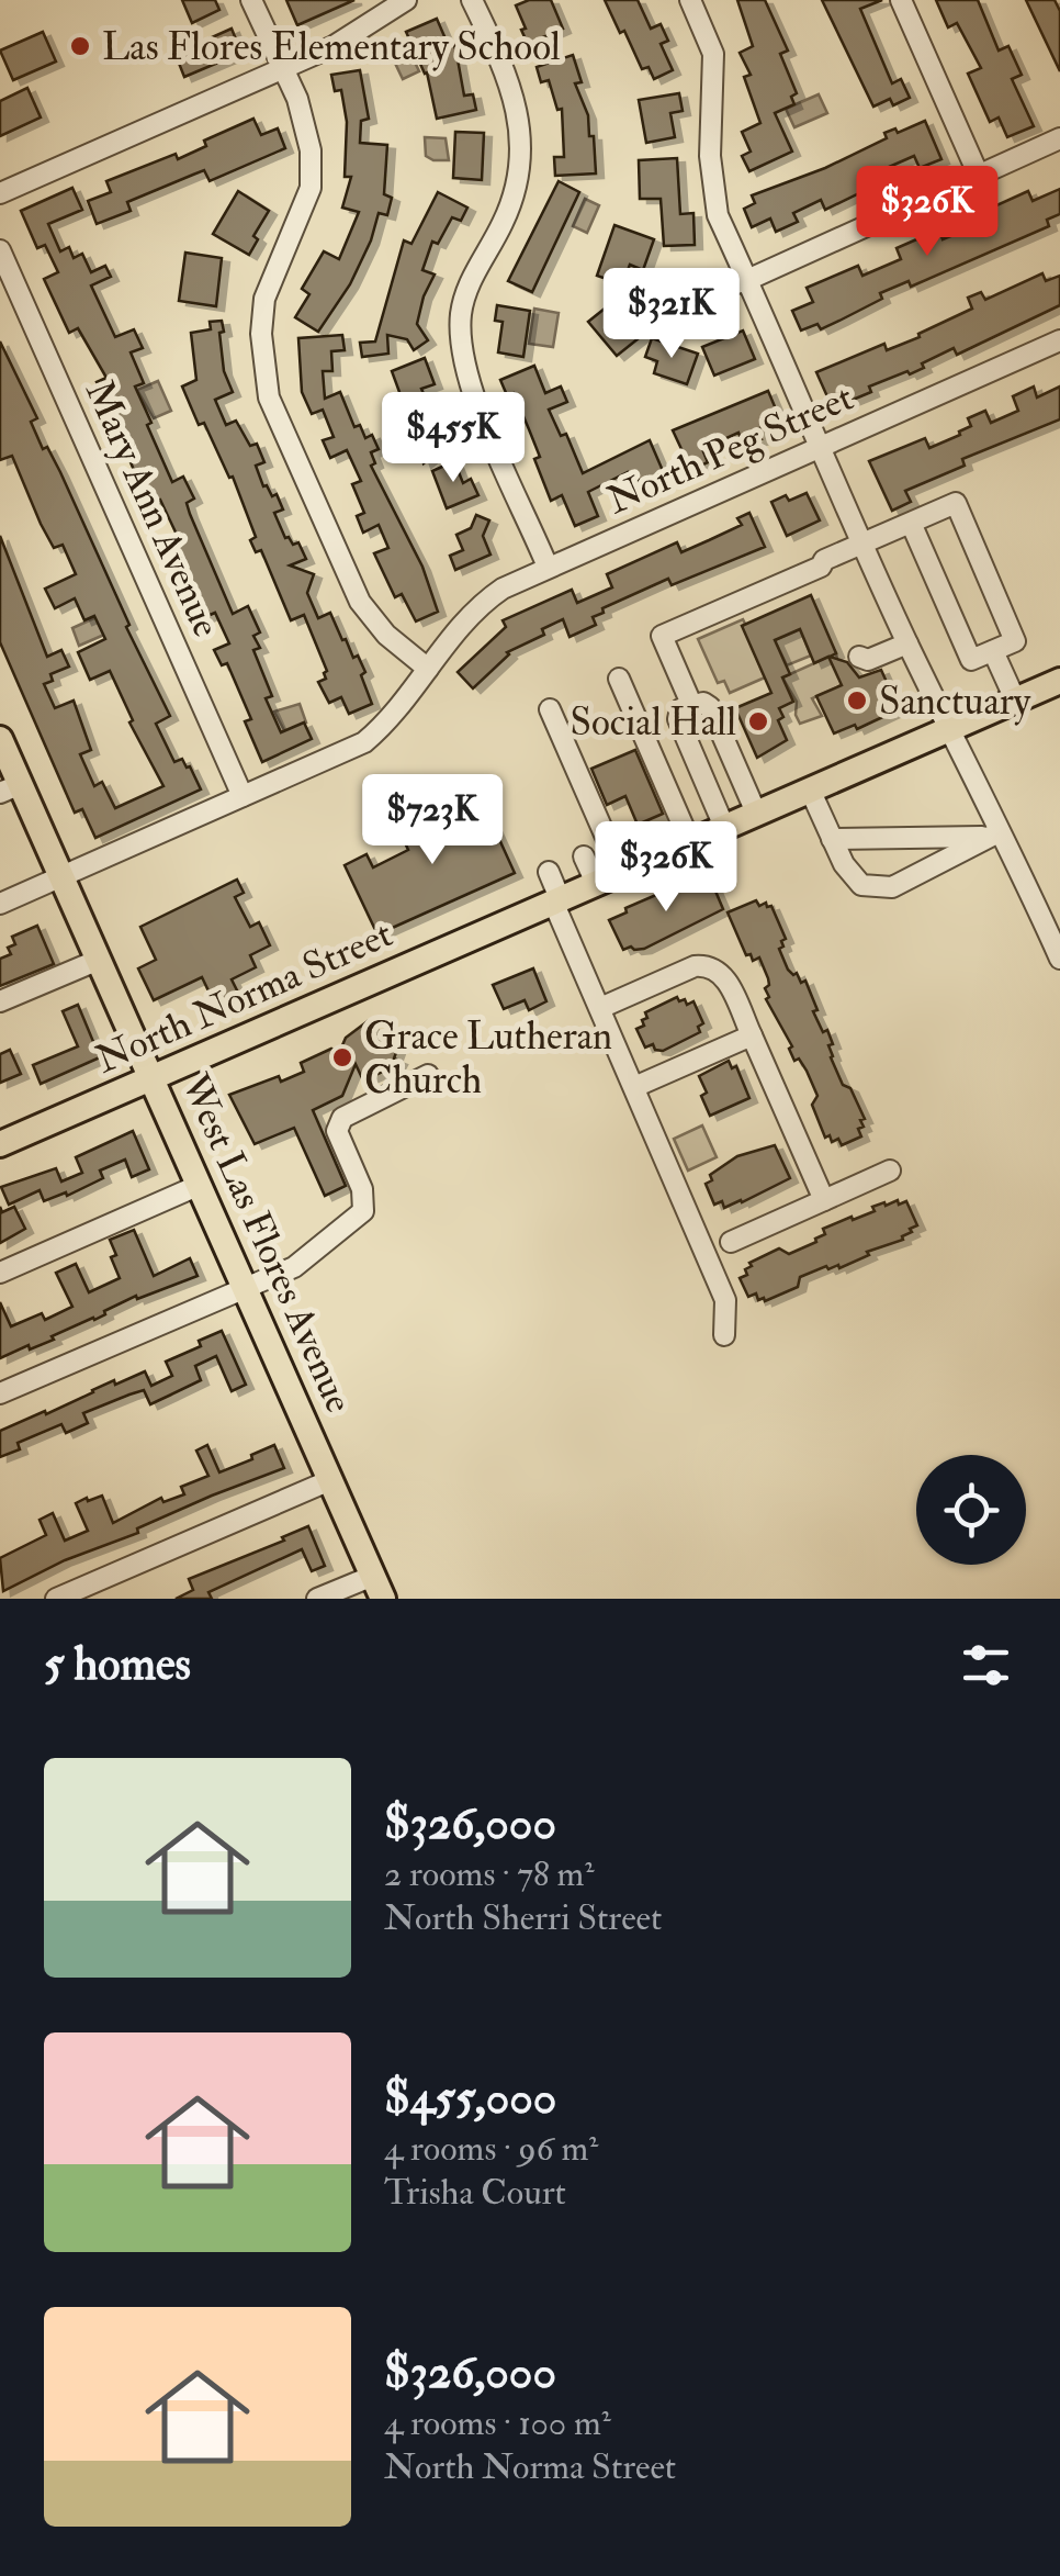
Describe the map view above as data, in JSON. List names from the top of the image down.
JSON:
{
  "streets": {
    "main road": ["North Norma Street", "West Las Flores Avenue"],
    "street": ["North Peg Street", "Mary Ann Avenue"]
  },
  "crossings": [
    ["North Peg Street", "Mary Ann Avenue"],
    ["North Peg Street", "West Las Flores Avenue"],
    ["North Norma Street", "West Las Flores Avenue"]
  ],
  "places": [
    "Las Flores Elementary School",
    "Sanctuary",
    "Social Hall",
    "Grace Lutheran Church"
  ],
  "page": {
    "price": [
      "$326K",
      "$321K",
      "$455K",
      "$723K",
      "$326K"
    ],
    "heading": "5 homes",
    "list": [
      {
        "name": "$326,000",
        "note": "2 rooms · 78 m² · North Sherri Street"
      },
      {
        "name": "$455,000",
        "note": "4 rooms · 96 m² · Trisha Court"
      },
      {
        "name": "$326,000",
        "note": "4 rooms · 100 m² · North Norma Street"
      }
    ]
  }
}
